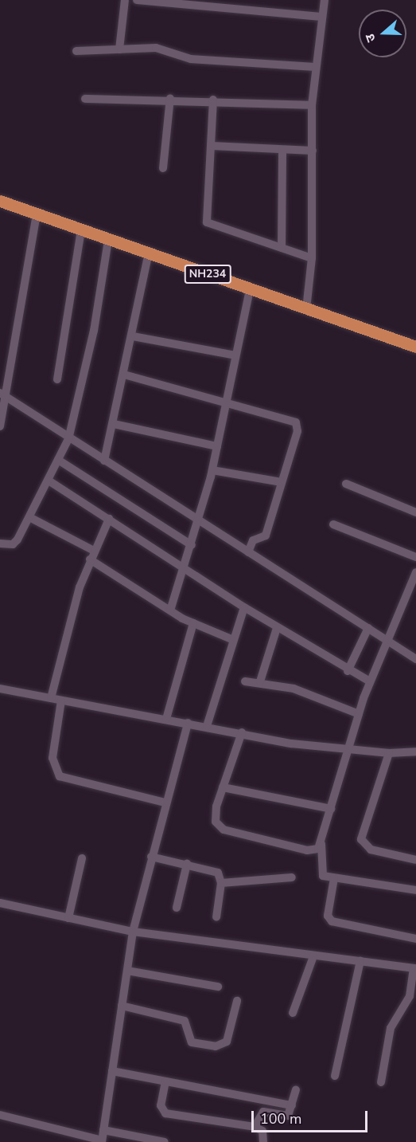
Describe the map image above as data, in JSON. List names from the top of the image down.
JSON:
{
  "streets": {
    "highway": ["NH234"]
  },
  "scale_bar": "100 m",
  "north": "left"
}
